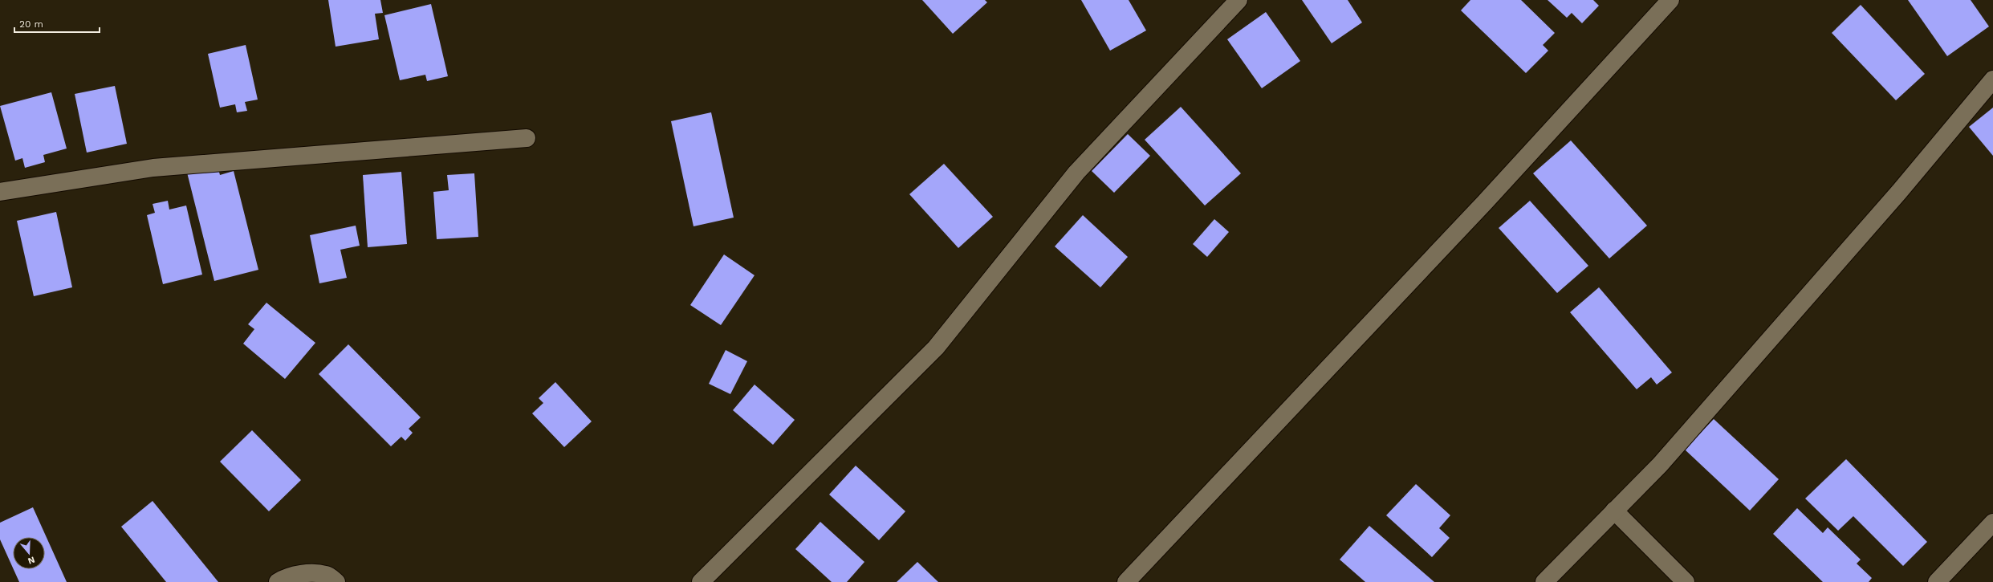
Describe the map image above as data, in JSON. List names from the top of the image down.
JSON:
{
  "scale_bar": "20 m",
  "north": "bottom"
}
